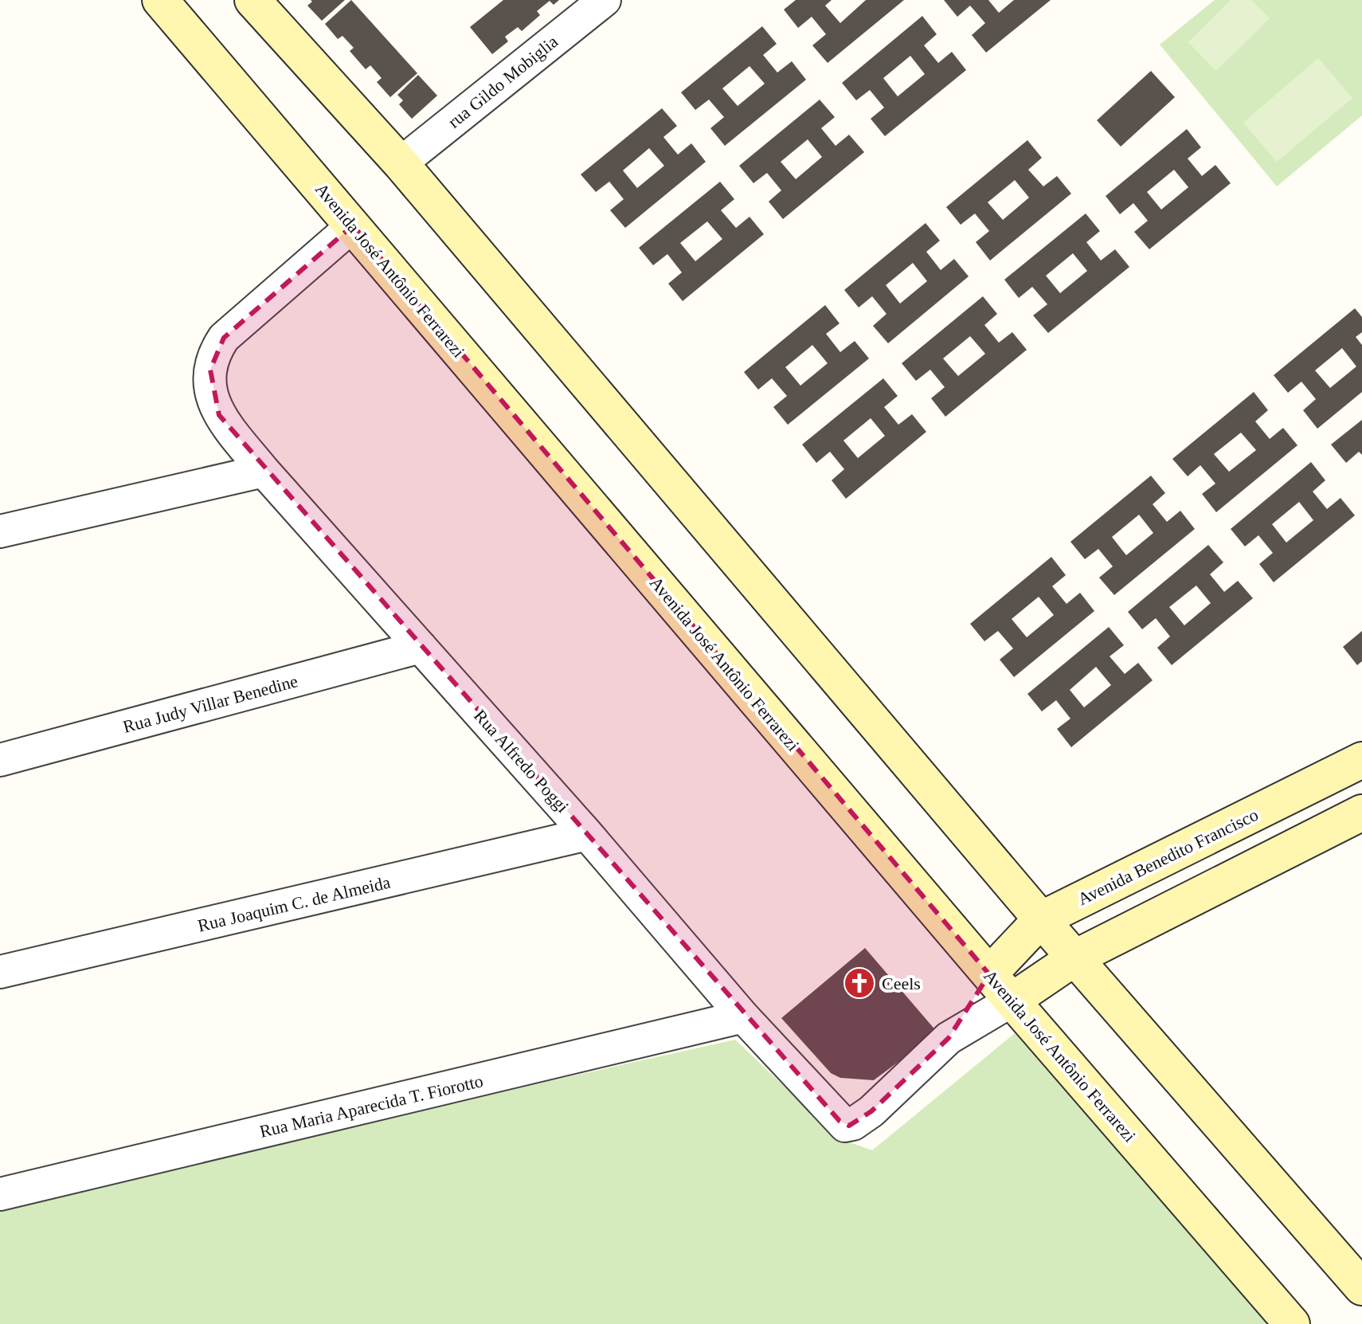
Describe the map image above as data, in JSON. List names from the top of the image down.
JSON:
{
  "streets": {
    "street": [
      "rua Gildo Mobiglia",
      "Avenida José Antônio Ferrarezi",
      "Rua Judy Villar Benedine",
      "Rua Alfredo Poggi",
      "Avenida Benedito Francisco",
      "Rua Joaquim C. de Almeida",
      "Rua Maria Aparecida T. Fiorotto"
    ]
  },
  "crossings": [
    ["Avenida José Antônio Ferrarezi", "Rua Alfredo Poggi"],
    ["Avenida José Antônio Ferrarezi", "Avenida Benedito Francisco"],
    ["Rua Judy Villar Benedine", "Rua Alfredo Poggi"],
    ["Rua Alfredo Poggi", "Rua Joaquim C. de Almeida"],
    ["Rua Alfredo Poggi", "Rua Maria Aparecida T. Fiorotto"]
  ],
  "places": {
    "church": ["Ceels"]
  }
}
